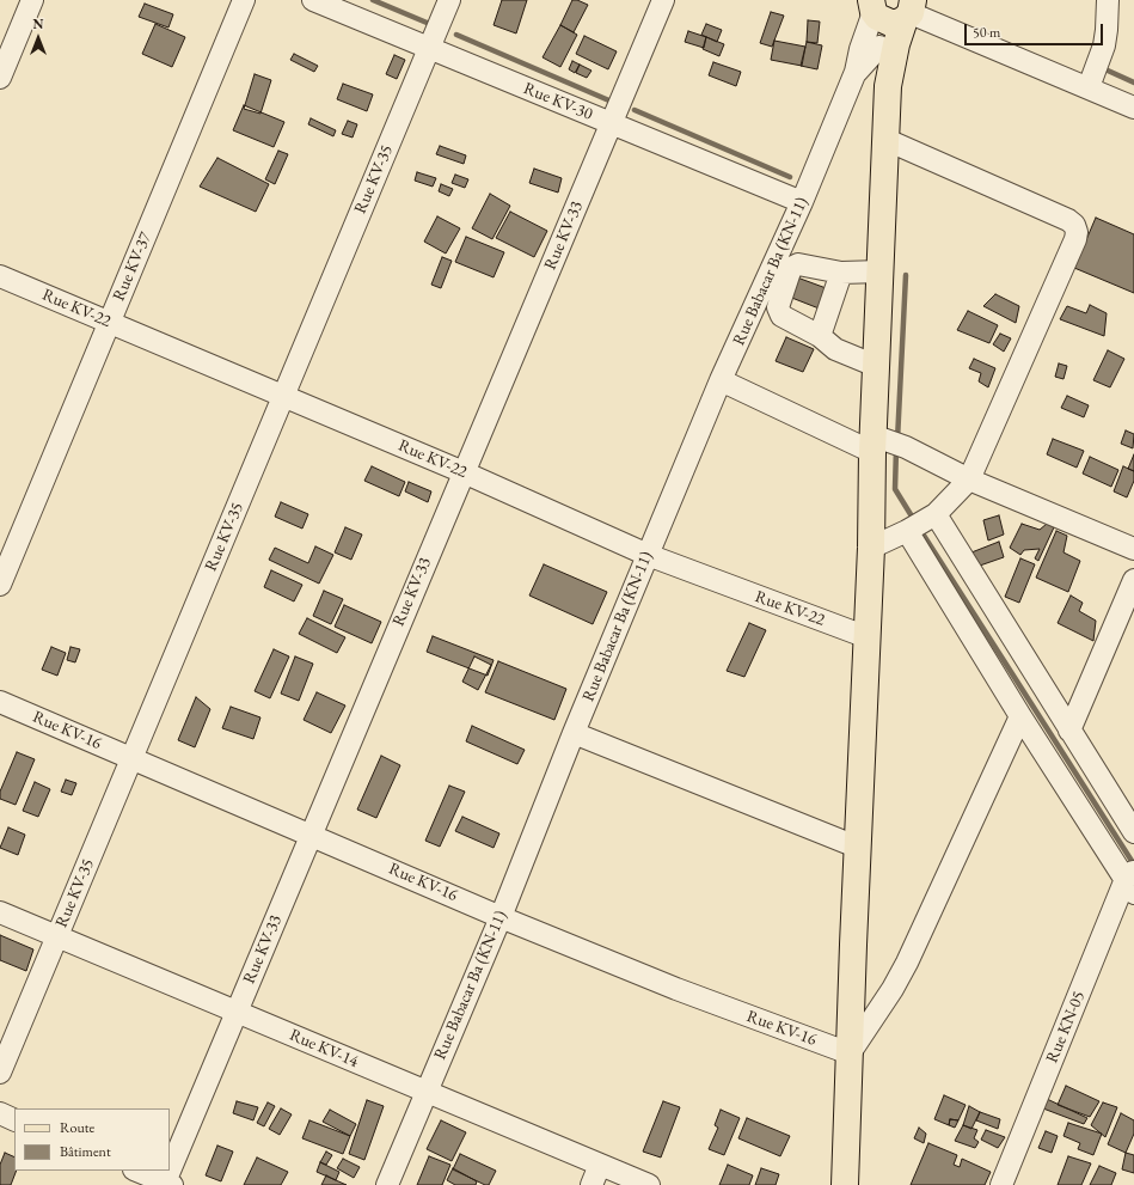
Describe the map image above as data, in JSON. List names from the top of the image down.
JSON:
{
  "streets": {
    "street": [
      "Rue KV-30",
      "Rue KV-35",
      "Rue KV-33",
      "Rue KV-37",
      "Rue Babacar Ba (KN-11)",
      "Rue KV-22",
      "Rue KV-16",
      "Rue KN-05",
      "Rue KV-14"
    ]
  },
  "crossings": [
    ["Rue KV-30", "Rue KV-35"],
    ["Rue KV-30", "Rue KV-33"],
    ["Rue KV-30", "Rue Babacar Ba (KN-11)"],
    ["Rue KV-35", "Rue KV-22"],
    ["Rue KV-35", "Rue KV-16"],
    ["Rue KV-35", "Rue KV-14"],
    ["Rue KV-33", "Rue KV-22"],
    ["Rue KV-33", "Rue KV-16"],
    ["Rue KV-33", "Rue KV-14"],
    ["Rue KV-37", "Rue KV-22"],
    ["Rue Babacar Ba (KN-11)", "Rue KV-22"],
    ["Rue Babacar Ba (KN-11)", "Rue KV-16"],
    ["Rue Babacar Ba (KN-11)", "Rue KV-14"]
  ],
  "legend": ["Route", "Bâtiment"],
  "scale_bar": "50 m",
  "north": "top"
}
